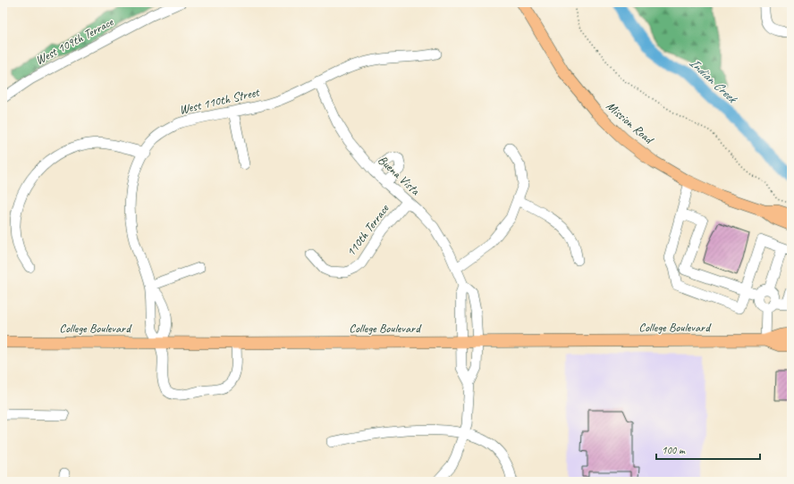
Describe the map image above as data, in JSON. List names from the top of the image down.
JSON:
{
  "streets": {
    "main road": ["Mission Road", "College Boulevard"],
    "street": [
      "West 109th Terrace",
      "West 110th Street",
      "Buena Vista",
      "110th Terrace"
    ]
  },
  "crossings": [
    ["West 110th Street", "Buena Vista"],
    ["Buena Vista", "110th Terrace"],
    ["Buena Vista", "College Boulevard"]
  ],
  "water": ["Indian Creek"],
  "scale_bar": "100 m"
}
